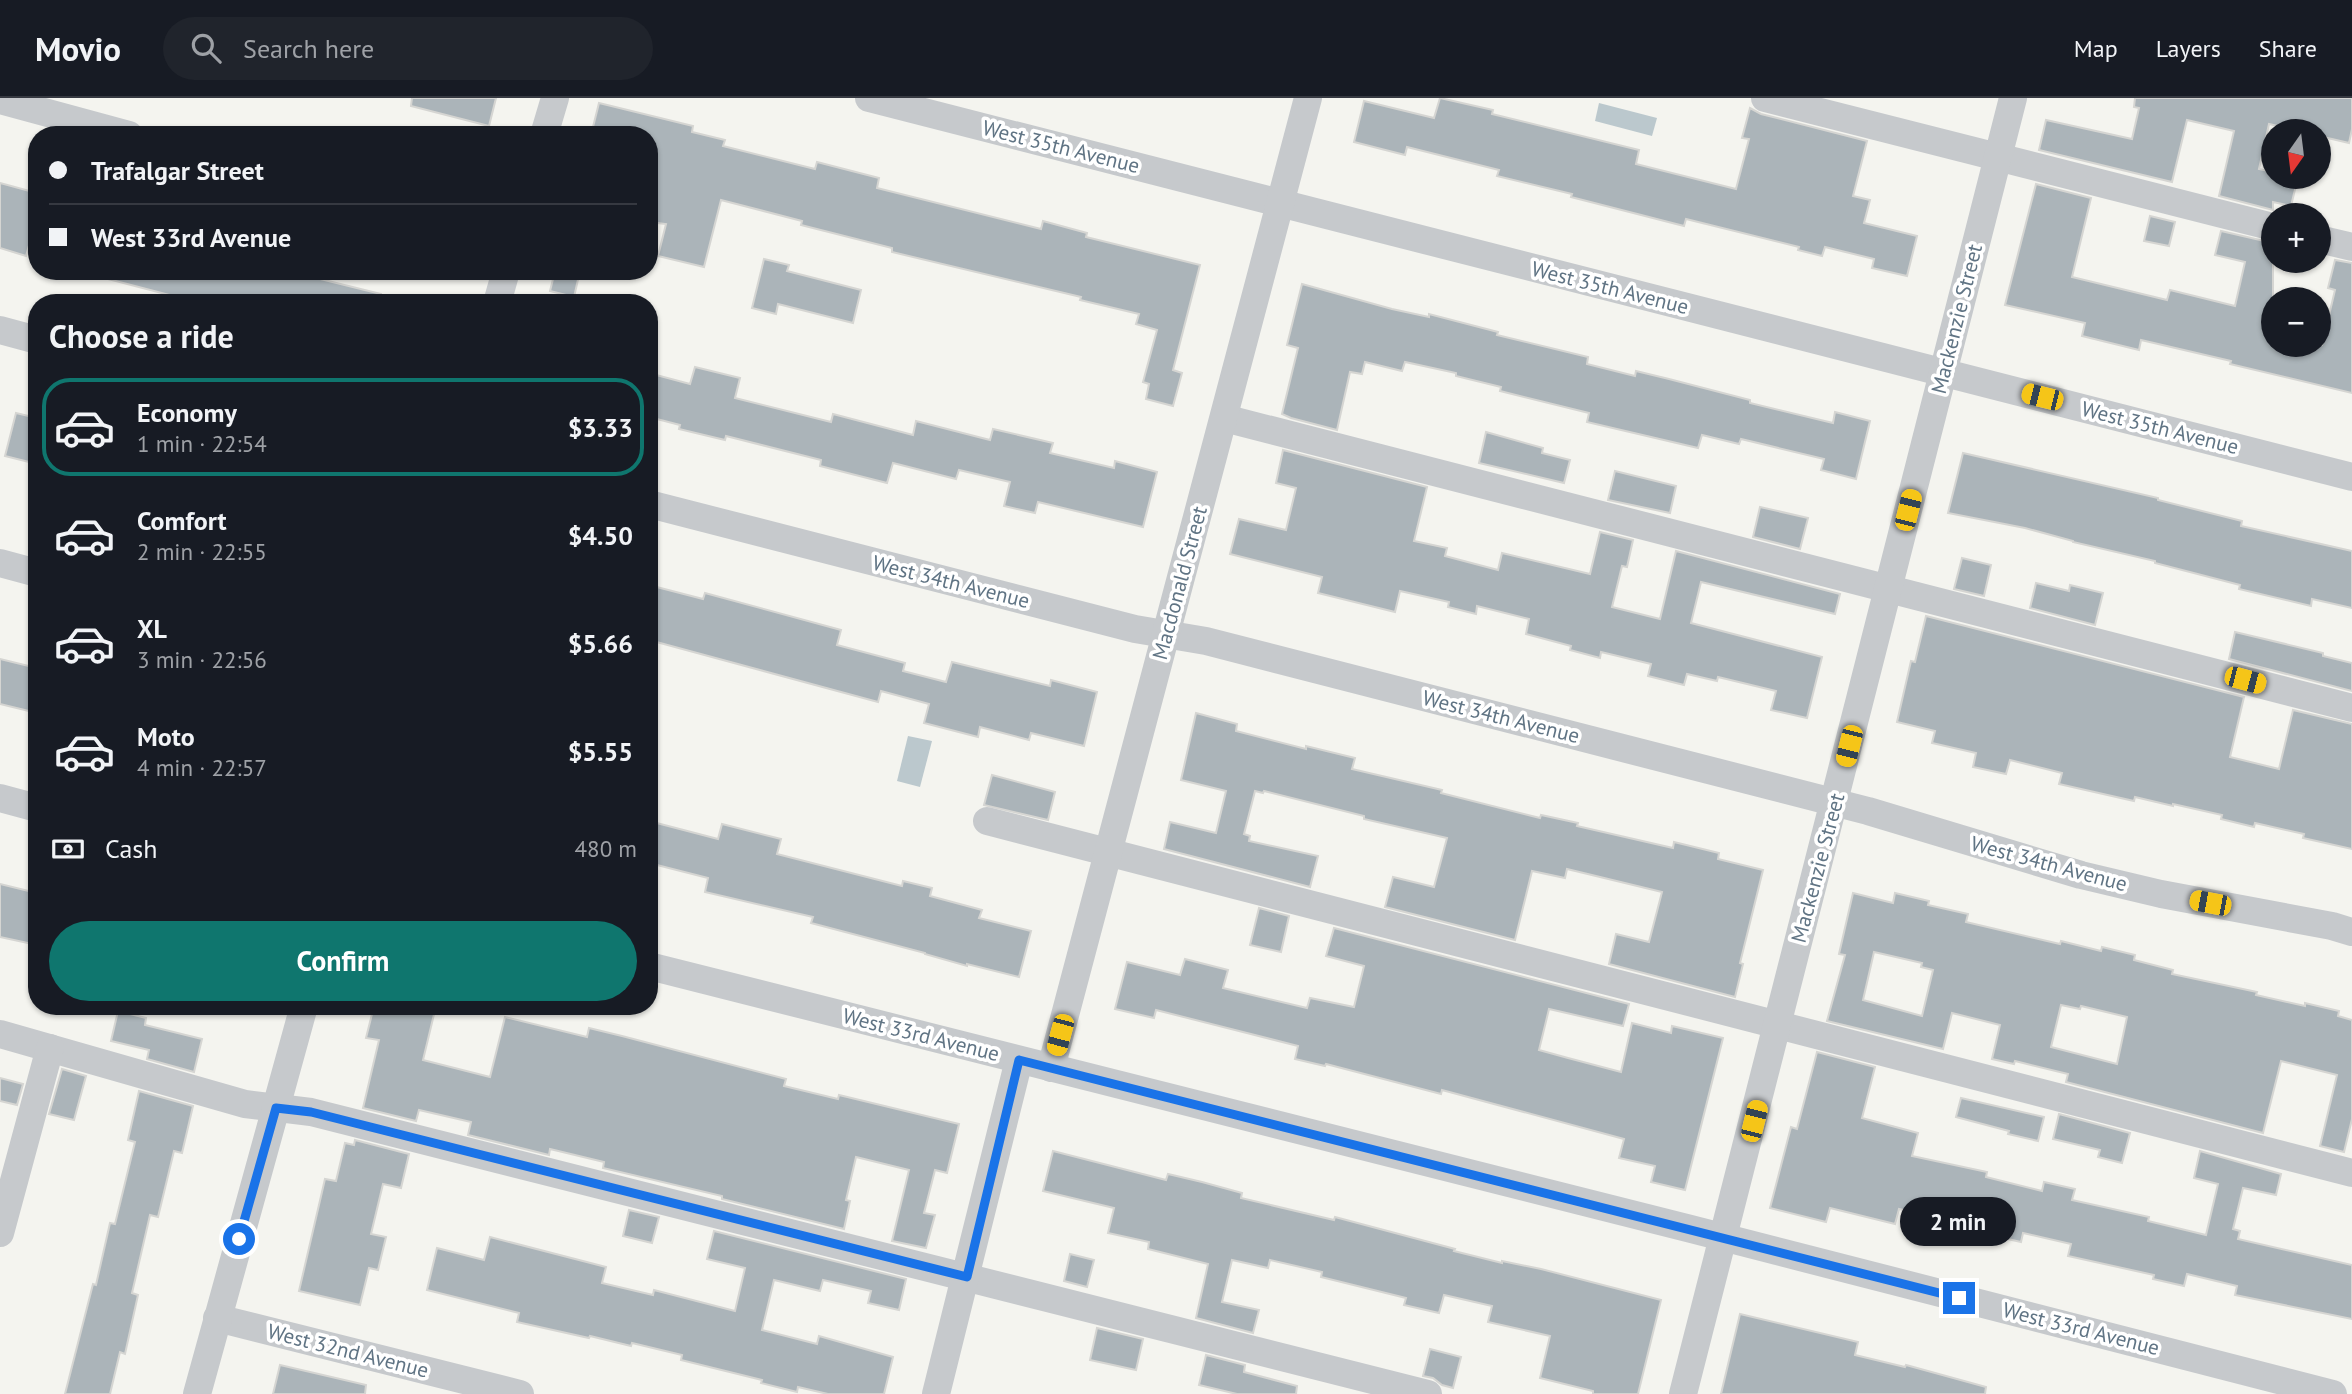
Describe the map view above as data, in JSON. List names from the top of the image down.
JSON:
{
  "streets": {
    "street": [
      "West 35th Avenue",
      "Mackenzie Street",
      "West 34th Avenue",
      "Macdonald Street",
      "West 33rd Avenue",
      "West 32nd Avenue"
    ]
  },
  "crossings": [
    ["West 35th Avenue", "Mackenzie Street"],
    ["West 35th Avenue", "Macdonald Street"],
    ["Mackenzie Street", "West 34th Avenue"],
    ["Mackenzie Street", "West 33rd Avenue"],
    ["West 34th Avenue", "Macdonald Street"],
    ["Macdonald Street", "West 33rd Avenue"]
  ],
  "north": "bottom",
  "page": {
    "header": "Movio",
    "search": "Search here",
    "nav": ["Map", "Layers", "Share"],
    "map_buttons": ["+", "−"],
    "banner": ["Trafalgar Street", "West 33rd Avenue"],
    "heading": "Choose a ride",
    "list": [
      {
        "name": "Economy",
        "note": "1 min · 22:54",
        "value": "$3.33"
      },
      {
        "name": "Comfort",
        "note": "2 min · 22:55",
        "value": "$4.50"
      },
      {
        "name": "XL",
        "note": "3 min · 22:56",
        "value": "$5.66"
      },
      {
        "name": "Moto",
        "note": "4 min · 22:57",
        "value": "$5.55"
      }
    ],
    "pay": ["Cash", "480 m"],
    "buttons": "Confirm",
    "bubble": "2 min"
  }
}
